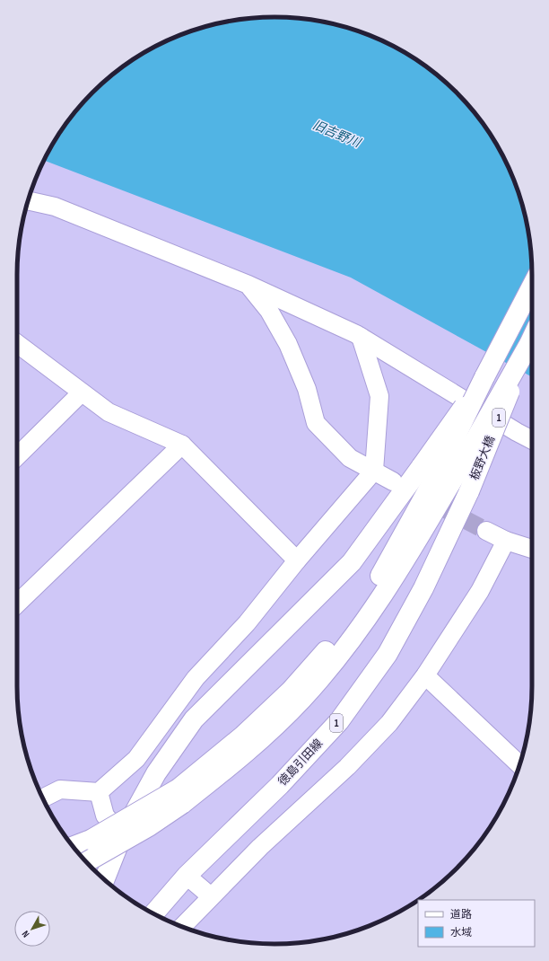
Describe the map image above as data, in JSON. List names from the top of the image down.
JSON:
{
  "streets": {
    "main road": ["1", "板野大橋", "徳島引田線"]
  },
  "crossings": [
    ["板野大橋", "徳島引田線"]
  ],
  "water": ["旧吉野川"],
  "legend": ["道路", "水域"],
  "north": "bottom left"
}
